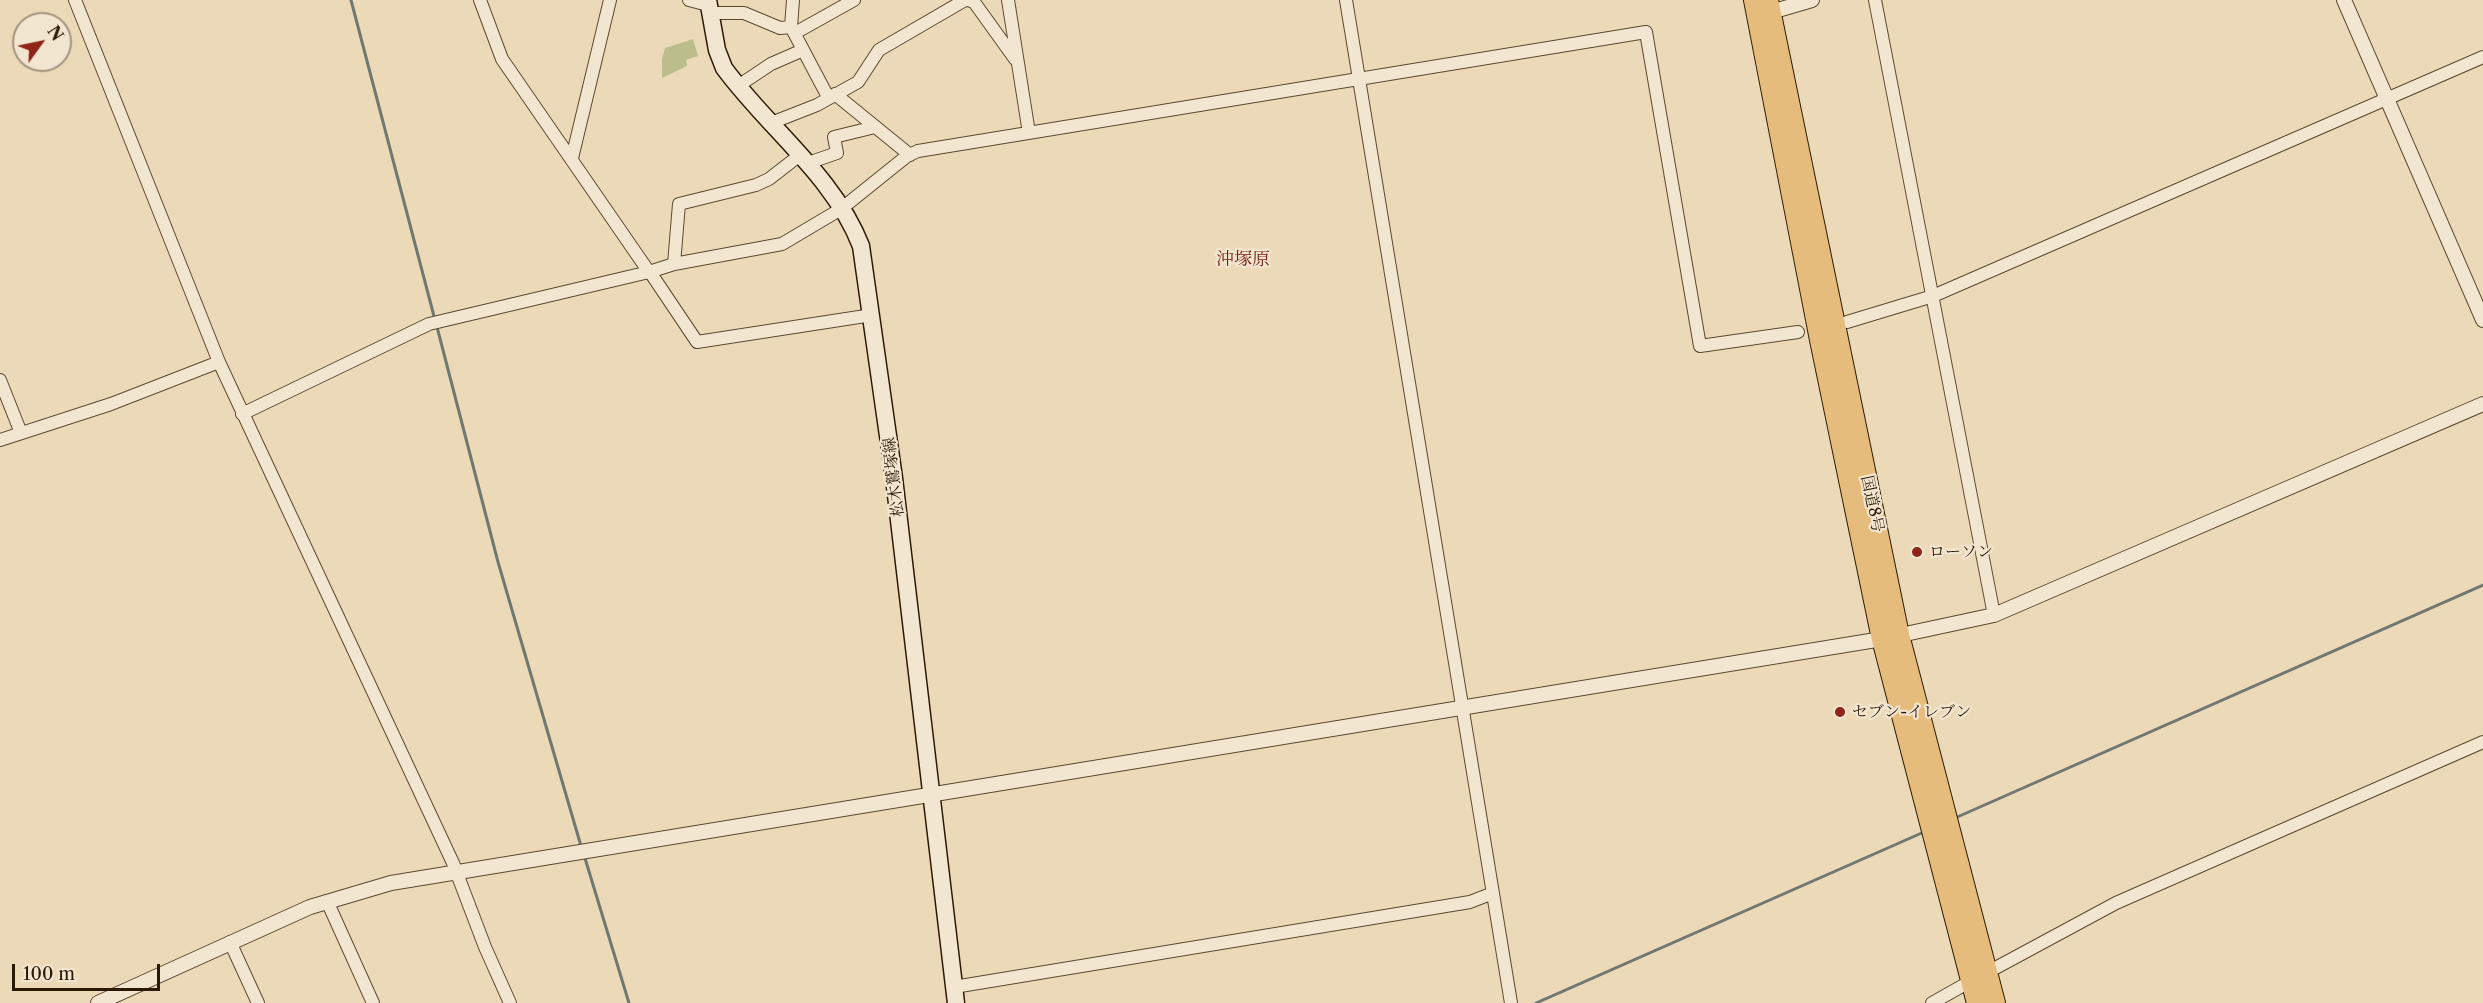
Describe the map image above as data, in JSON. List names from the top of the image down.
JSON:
{
  "streets": {
    "highway": ["国道8号"],
    "main road": ["松木鷲塚線"]
  },
  "districts": ["沖塚原"],
  "places": ["ローソン", "セブン-イレブン"],
  "scale_bar": "100 m",
  "north": "top right"
}
